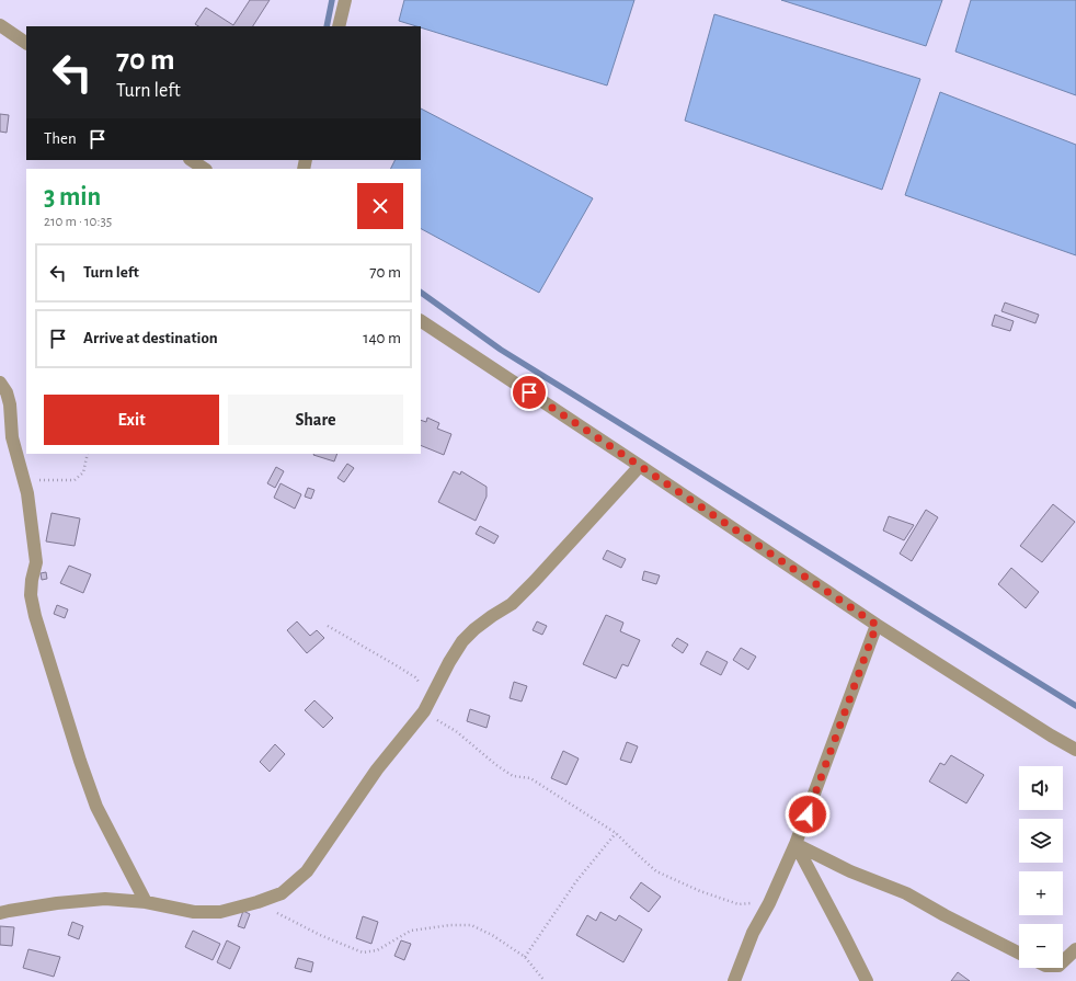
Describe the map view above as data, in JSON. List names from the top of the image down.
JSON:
{
  "page": {
    "turn": ["70 m", "Turn left"],
    "then": "Then",
    "heading": ["3 min", "210 m · 10:35"],
    "list": [
      {
        "name": "Turn left",
        "value": "70 m"
      },
      {
        "name": "Arrive at destination",
        "value": "140 m"
      }
    ],
    "buttons": ["Exit", "Share"],
    "map_buttons": ["+", "−"]
  }
}
